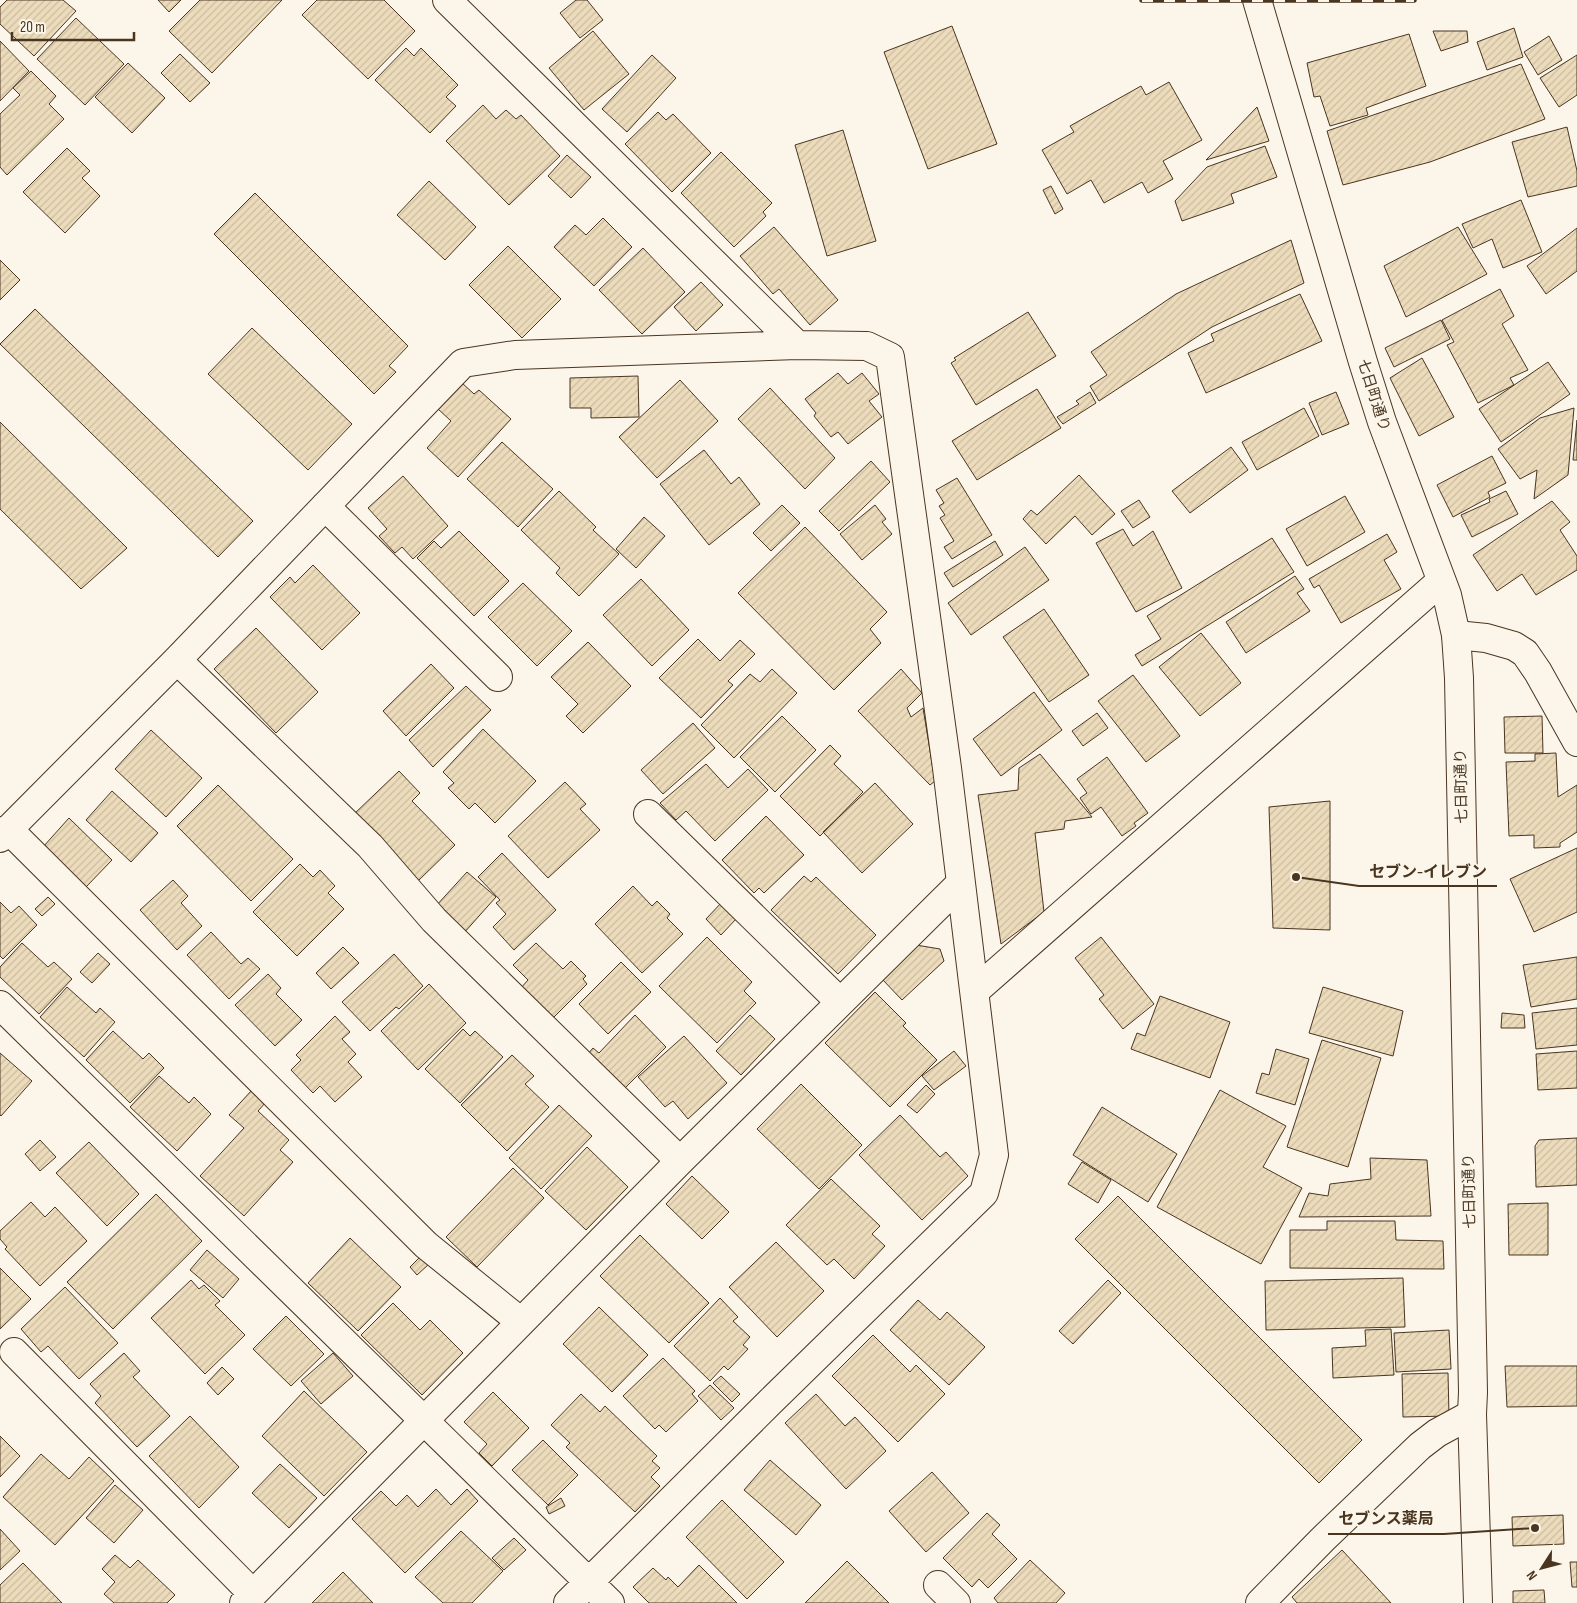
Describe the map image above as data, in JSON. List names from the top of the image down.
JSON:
{
  "streets": {
    "main road": ["七日町通り"]
  },
  "places": ["セブン-イレブン", "セブンス薬局"],
  "scale_bar": "20 m",
  "north": "bottom left"
}
